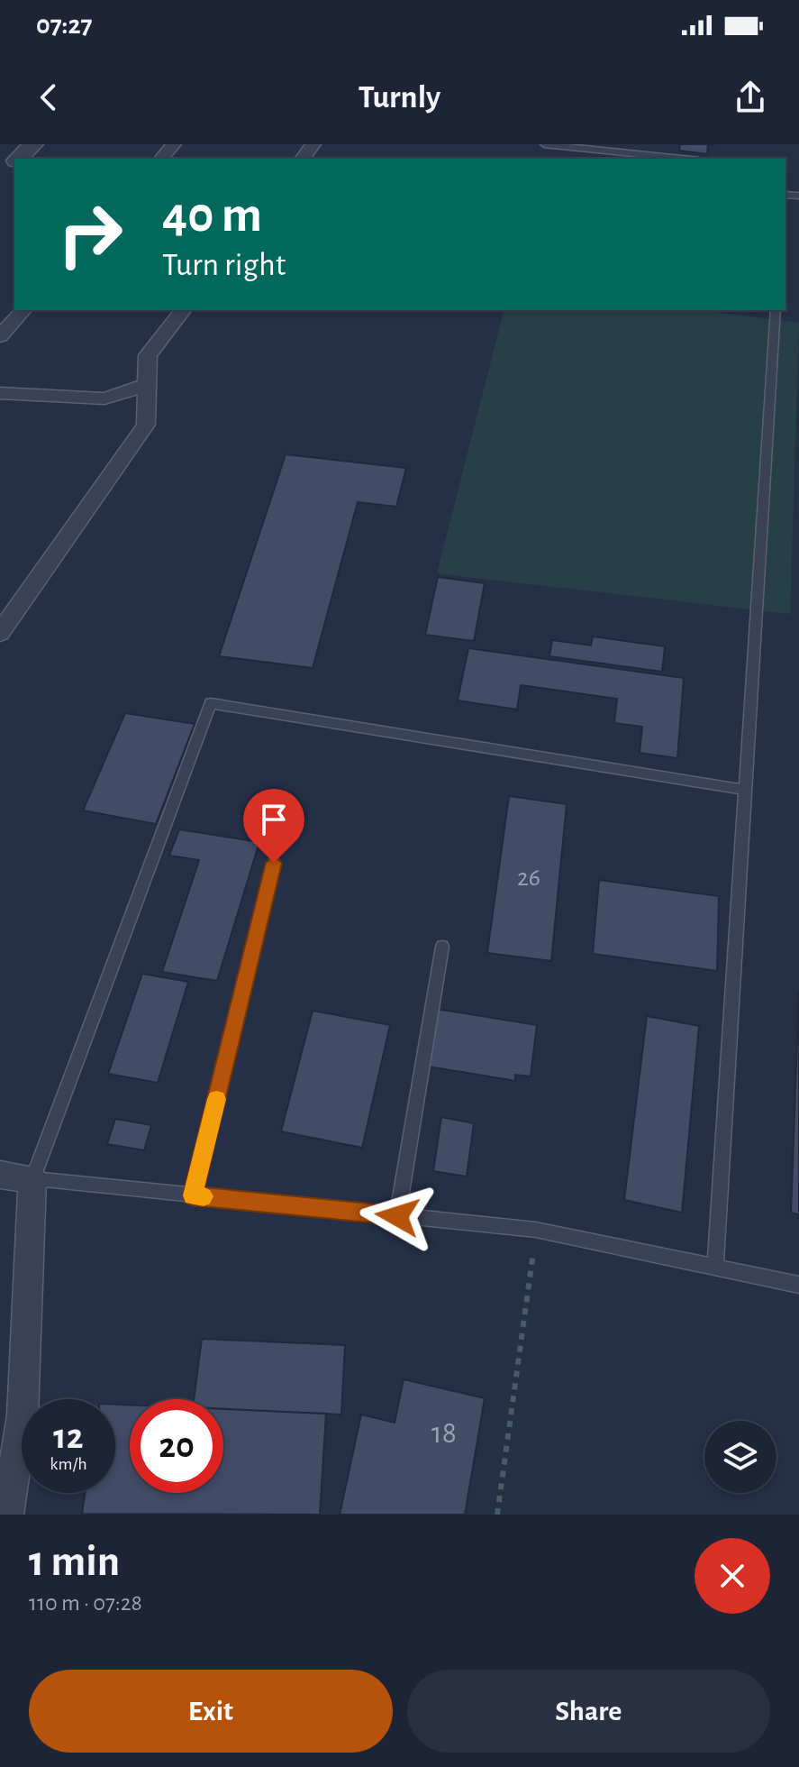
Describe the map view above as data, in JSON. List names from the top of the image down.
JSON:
{
  "house_numbers": ["26", "18"],
  "page": {
    "status": "07:27",
    "header": "Turnly",
    "turn": ["40 m", "Turn right"],
    "speed": "12 km/h",
    "limit": "20",
    "heading": ["1 min", "110 m · 07:28"],
    "buttons": ["Exit", "Share"]
  }
}
